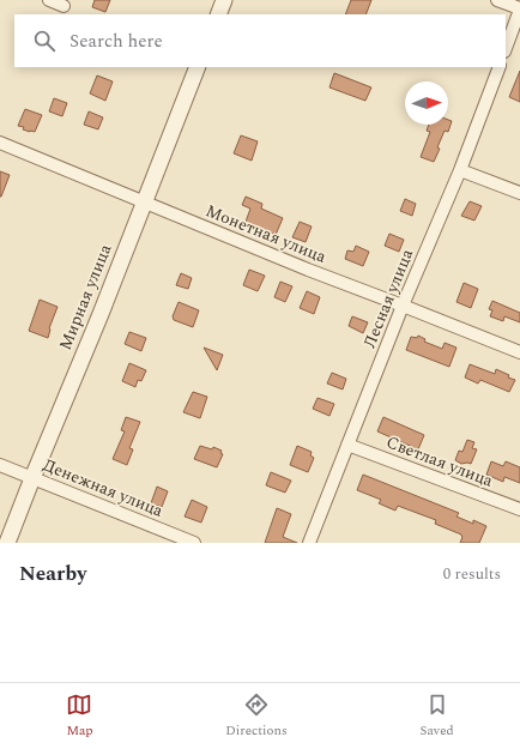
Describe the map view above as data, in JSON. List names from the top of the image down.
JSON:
{
  "streets": {
    "street": [
      "Монетная улица",
      "Мирная улица",
      "Лесная улица",
      "Светлая улица",
      "Денежная улица"
    ]
  },
  "crossings": [
    ["Монетная улица", "Мирная улица"],
    ["Монетная улица", "Лесная улица"],
    ["Мирная улица", "Денежная улица"],
    ["Лесная улица", "Светлая улица"]
  ],
  "north": "right",
  "page": {
    "search": "Search here",
    "heading": ["Nearby", "0 results"],
    "nav": ["Map", "Directions", "Saved"]
  }
}
